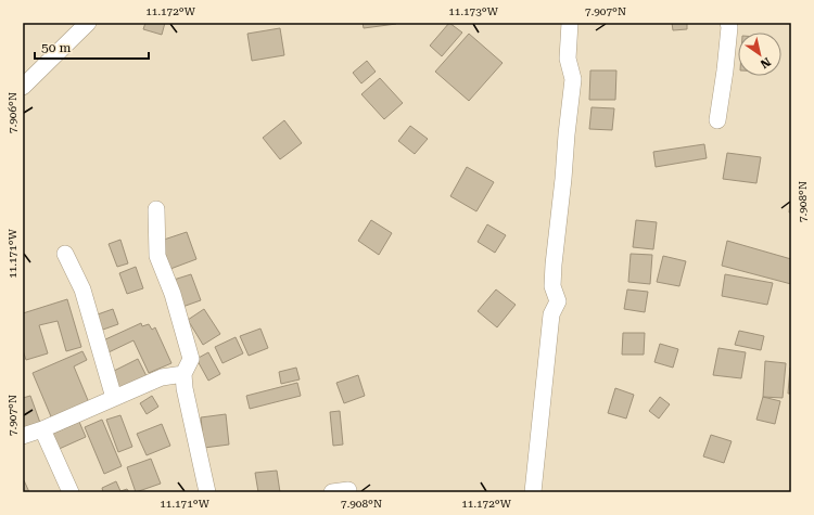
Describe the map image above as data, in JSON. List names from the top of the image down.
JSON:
{
  "scale_bar": "50 m",
  "north": "bottom right",
  "coordinates": [
    "11.172°W",
    "11.173°W",
    "7.907°N",
    "7.906°N",
    "7.908°N",
    "11.171°W"
  ]
}
